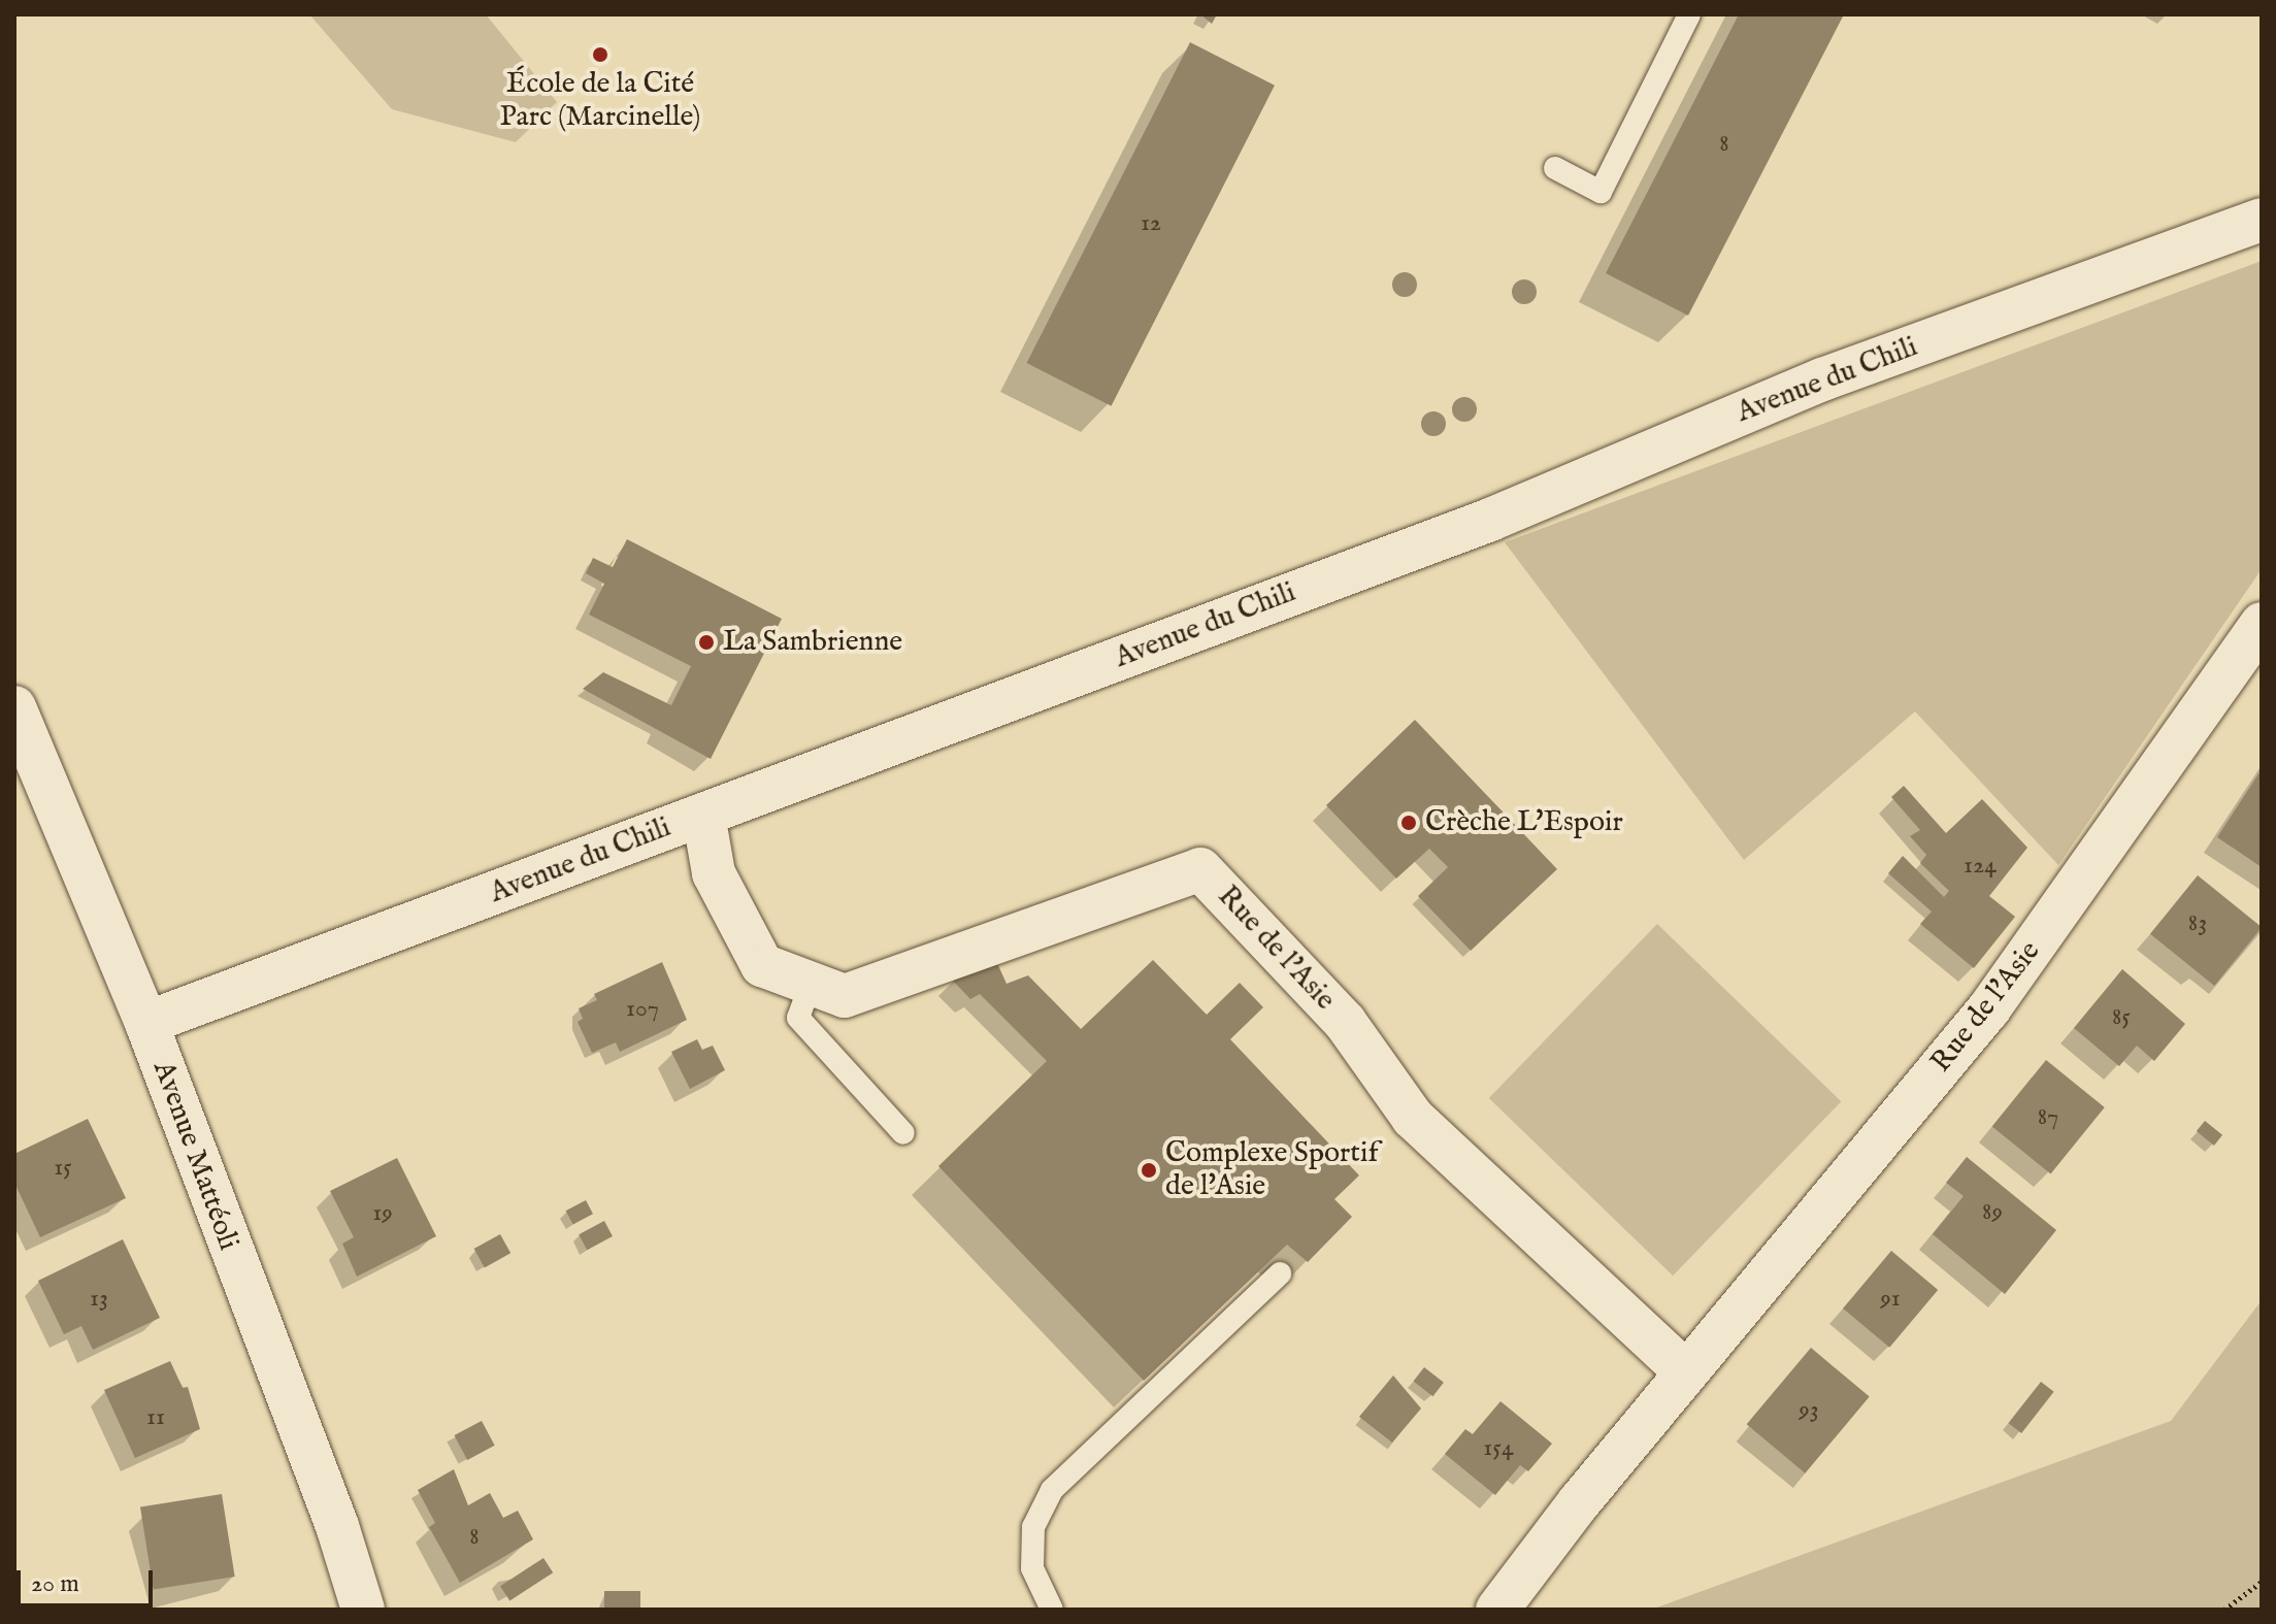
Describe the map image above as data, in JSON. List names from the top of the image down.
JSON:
{
  "streets": {
    "street": ["Avenue du Chili", "Rue de l'Asie", "Avenue Mattéoli"]
  },
  "crossings": [
    ["Avenue du Chili", "Rue de l'Asie"],
    ["Avenue du Chili", "Avenue Mattéoli"]
  ],
  "places": [
    "École de la Cité Parc (Marcinelle)",
    "La Sambrienne",
    "Crèche L'Espoir",
    "Complexe Sportif de l'Asie"
  ],
  "house_numbers": [
    "8",
    "12",
    "124",
    "83",
    "107",
    "85",
    "87",
    "15",
    "89",
    "19",
    "13",
    "91",
    "93",
    "11",
    "154",
    "8"
  ],
  "scale_bar": "20 m"
}
